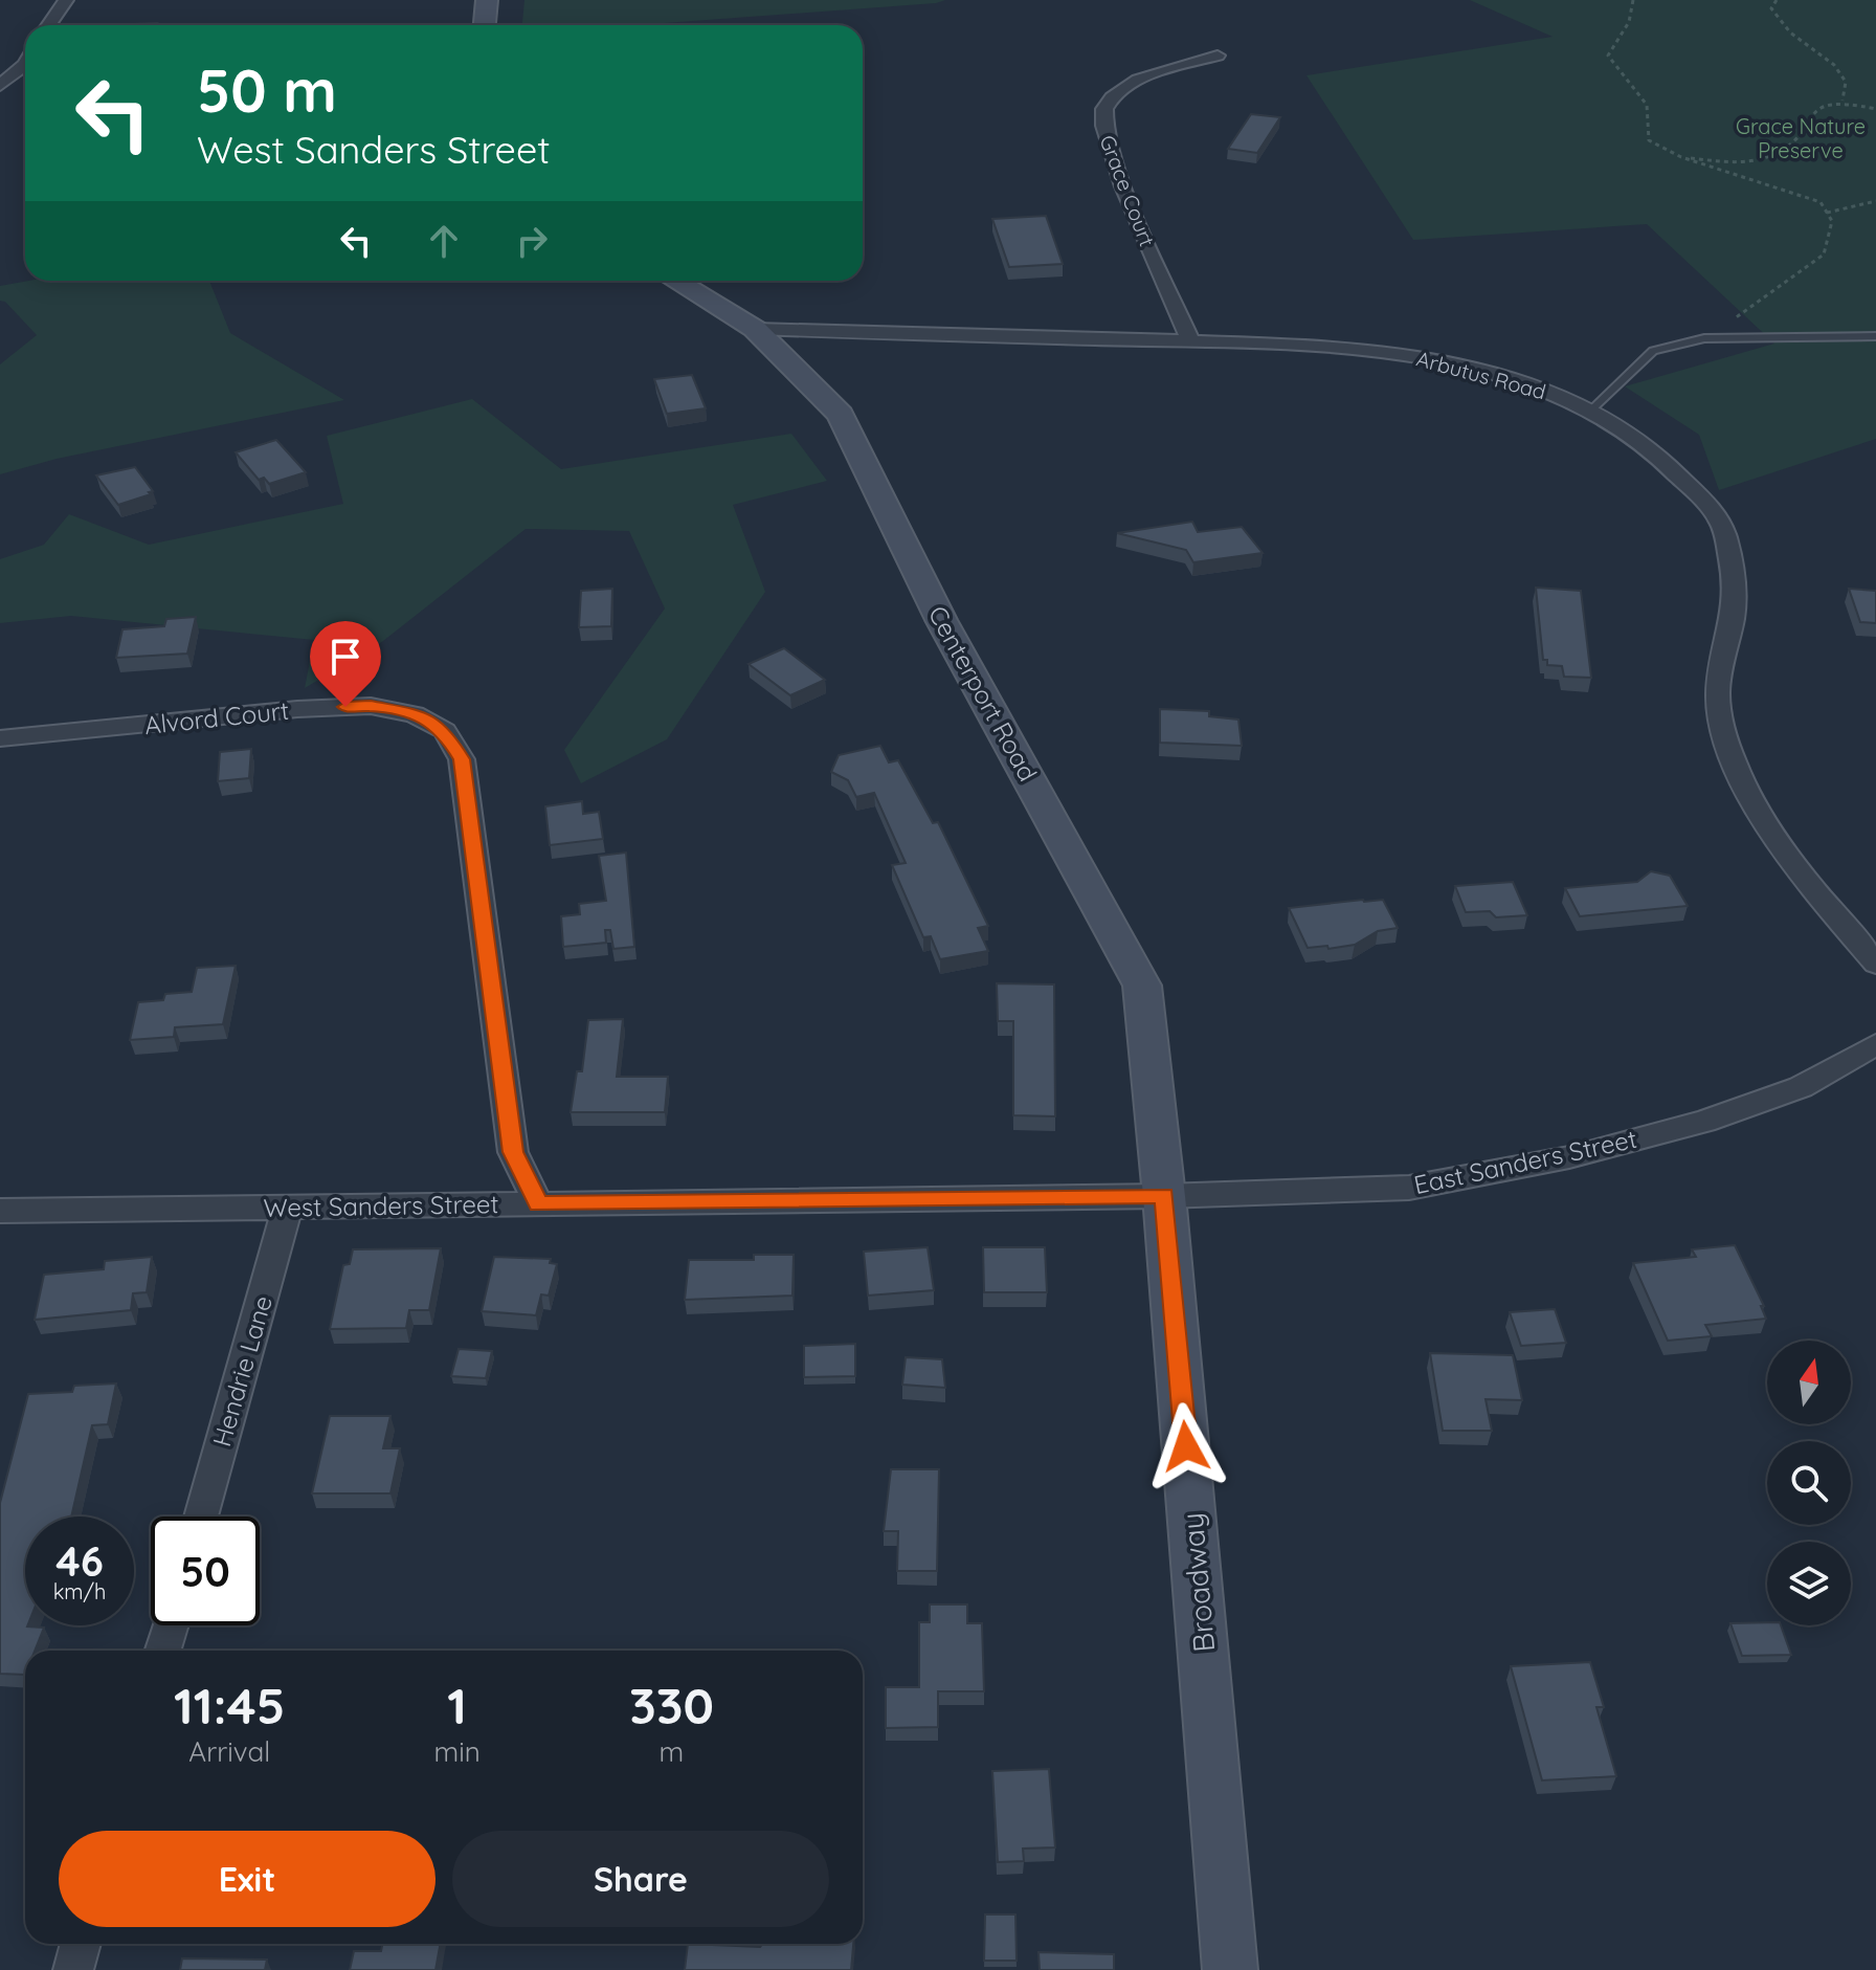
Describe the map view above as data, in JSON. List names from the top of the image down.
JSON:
{
  "streets": {
    "main road": ["Centerport Road", "Broadway"],
    "street": [
      "Grace Court",
      "Arbutus Road",
      "Alvord Court",
      "East Sanders Street",
      "West Sanders Street",
      "Hendrie Lane"
    ]
  },
  "crossings": [
    ["Grace Court", "Arbutus Road"],
    ["Arbutus Road", "Centerport Road"],
    ["Centerport Road", "East Sanders Street"],
    ["Centerport Road", "West Sanders Street"],
    ["Centerport Road", "Broadway"],
    ["Alvord Court", "West Sanders Street"],
    ["East Sanders Street", "West Sanders Street"],
    ["East Sanders Street", "Broadway"],
    ["West Sanders Street", "Hendrie Lane"],
    ["West Sanders Street", "Broadway"]
  ],
  "parks": ["Grace Nature Preserve"],
  "north": "top",
  "page": {
    "turn": ["50 m", "West Sanders Street"],
    "speed": "46 km/h",
    "limit": "50",
    "eta": [
      "11:45",
      "Arrival",
      "1",
      "min",
      "330",
      "m"
    ],
    "buttons": ["Exit", "Share"]
  }
}
